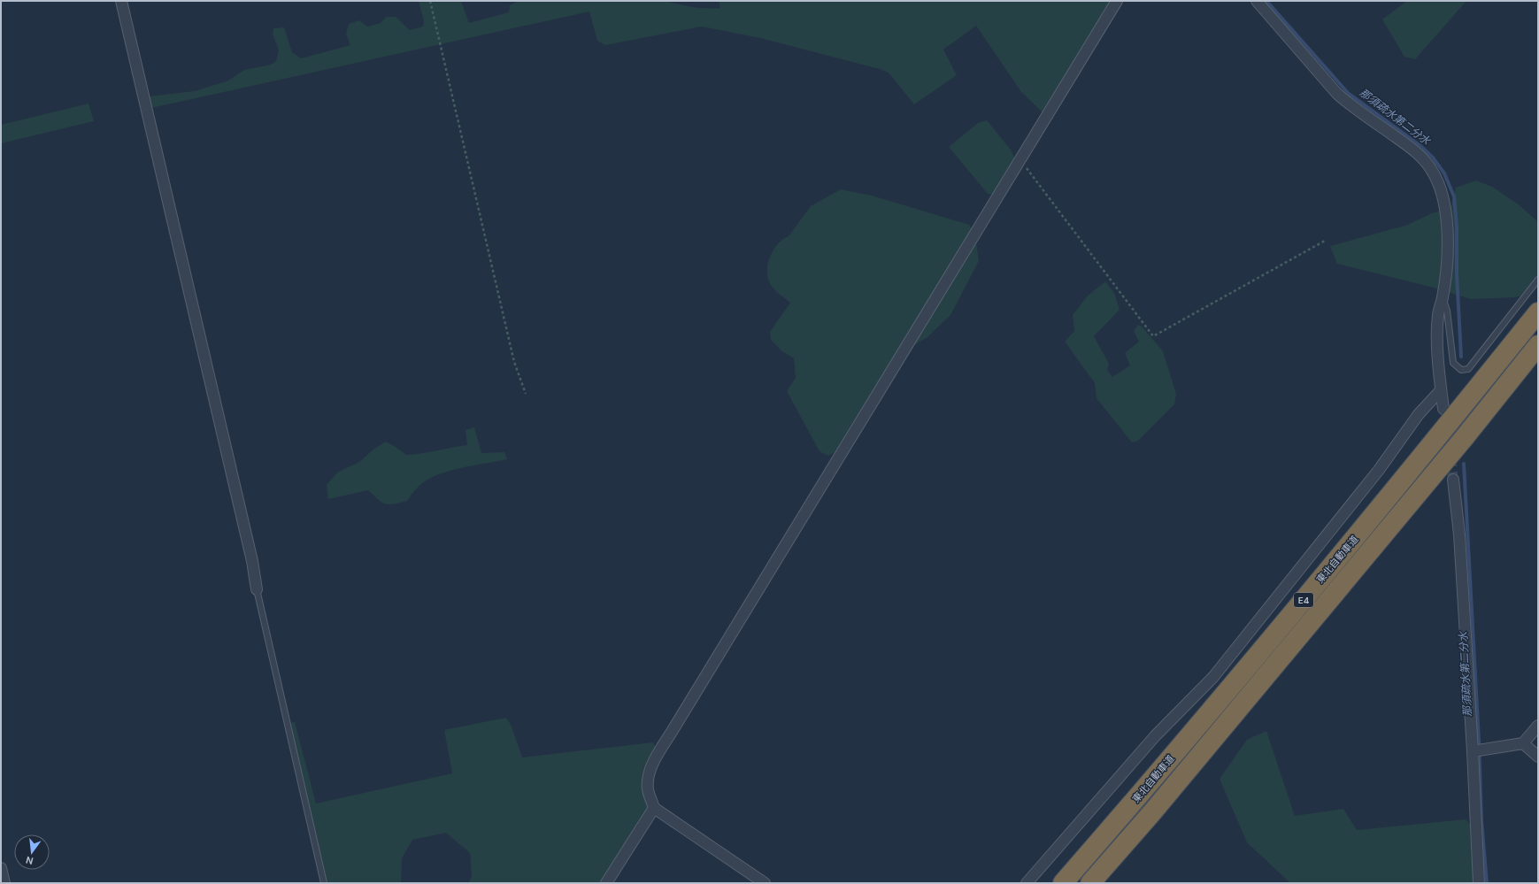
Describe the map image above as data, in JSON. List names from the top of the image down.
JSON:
{
  "streets": {
    "highway": ["東北自動車道", "E4"]
  },
  "water": ["那須疏水第二分水"],
  "north": "bottom"
}
